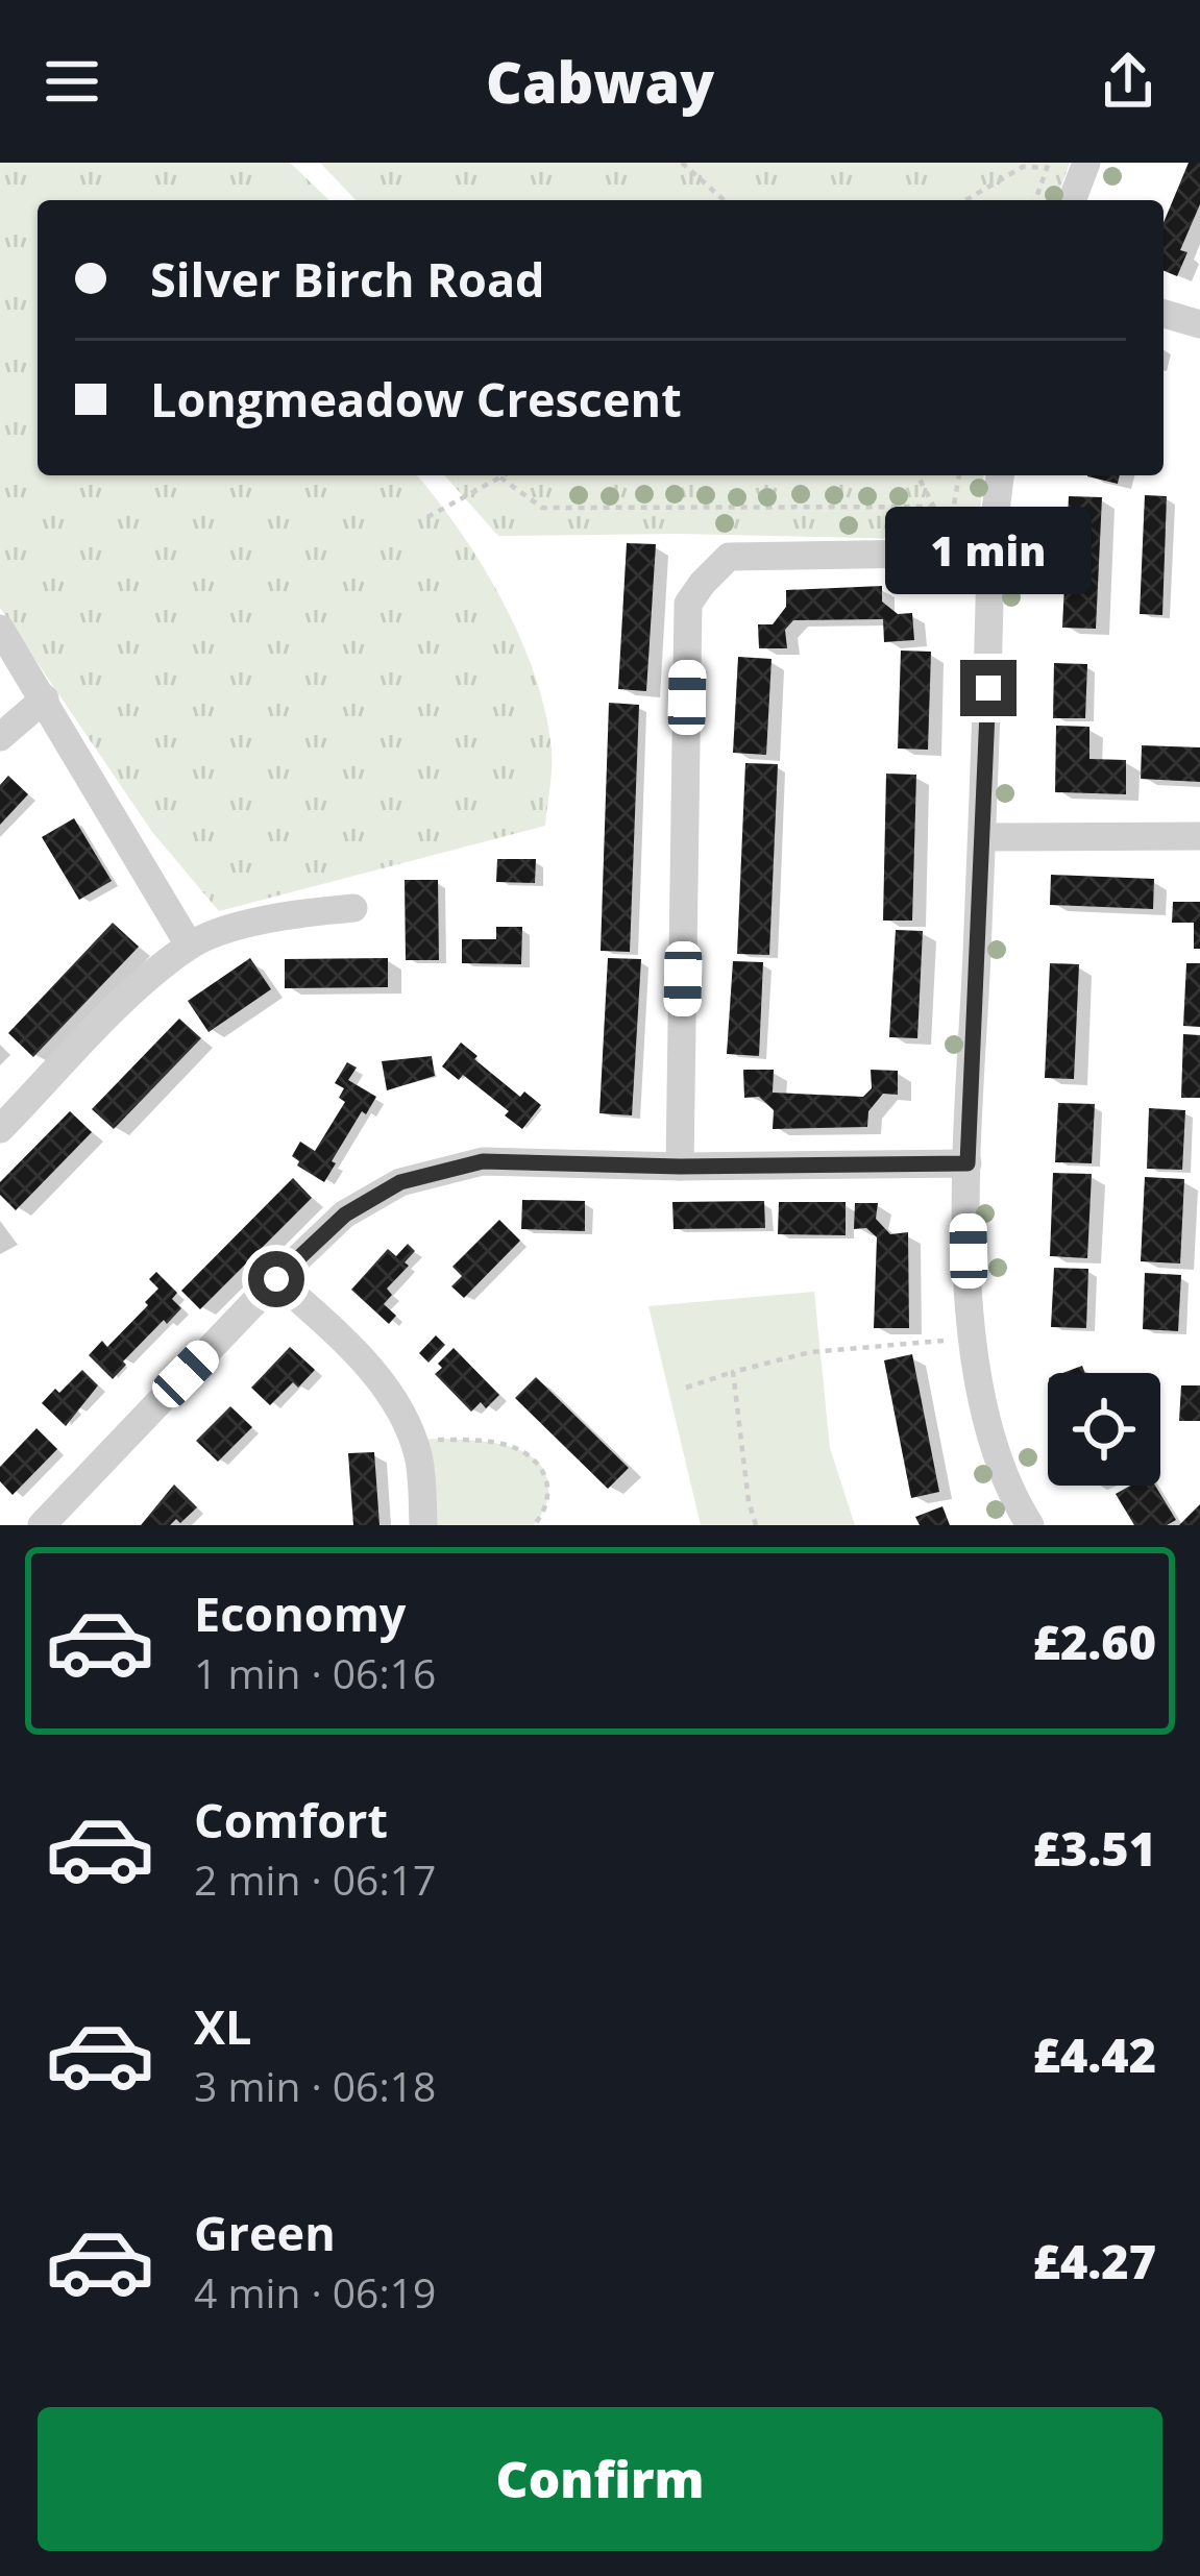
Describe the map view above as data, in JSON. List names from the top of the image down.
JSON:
{
  "page": {
    "header": "Cabway",
    "banner": ["Silver Birch Road", "Longmeadow Crescent"],
    "bubble": "1 min",
    "list": [
      {
        "name": "Economy",
        "note": "1 min · 06:16",
        "value": "£2.60"
      },
      {
        "name": "Comfort",
        "note": "2 min · 06:17",
        "value": "£3.51"
      },
      {
        "name": "XL",
        "note": "3 min · 06:18",
        "value": "£4.42"
      },
      {
        "name": "Green",
        "note": "4 min · 06:19",
        "value": "£4.27"
      }
    ],
    "buttons": "Confirm"
  }
}
